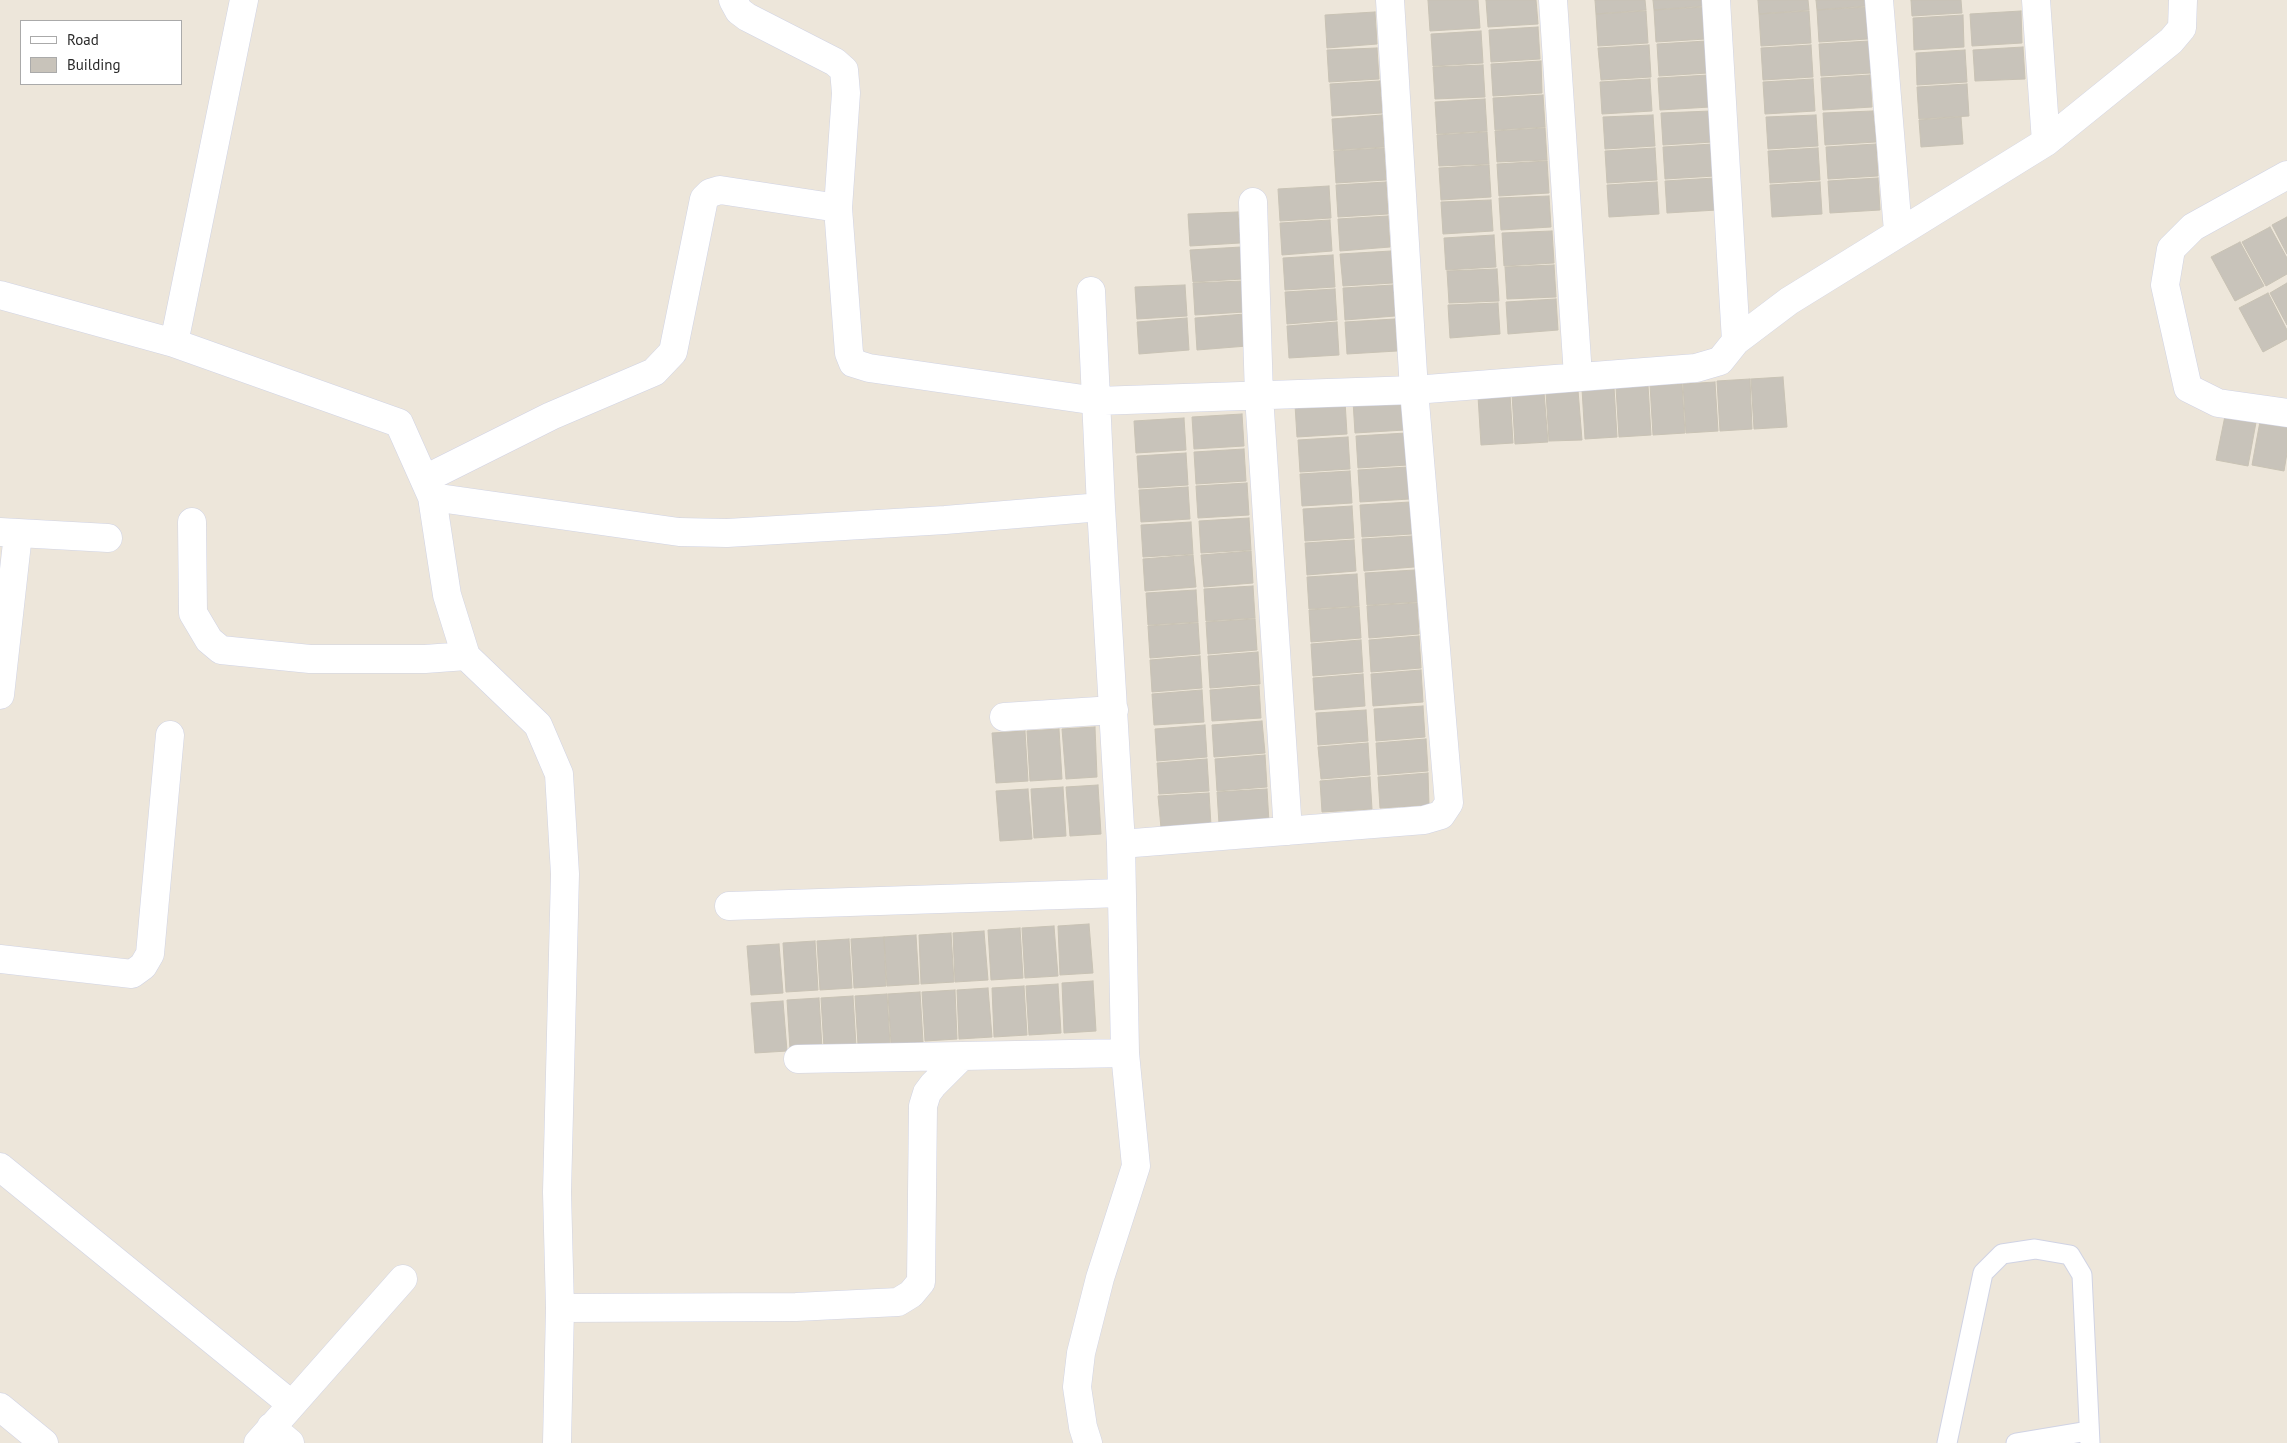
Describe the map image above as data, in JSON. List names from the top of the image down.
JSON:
{
  "legend": ["Road", "Building"]
}
